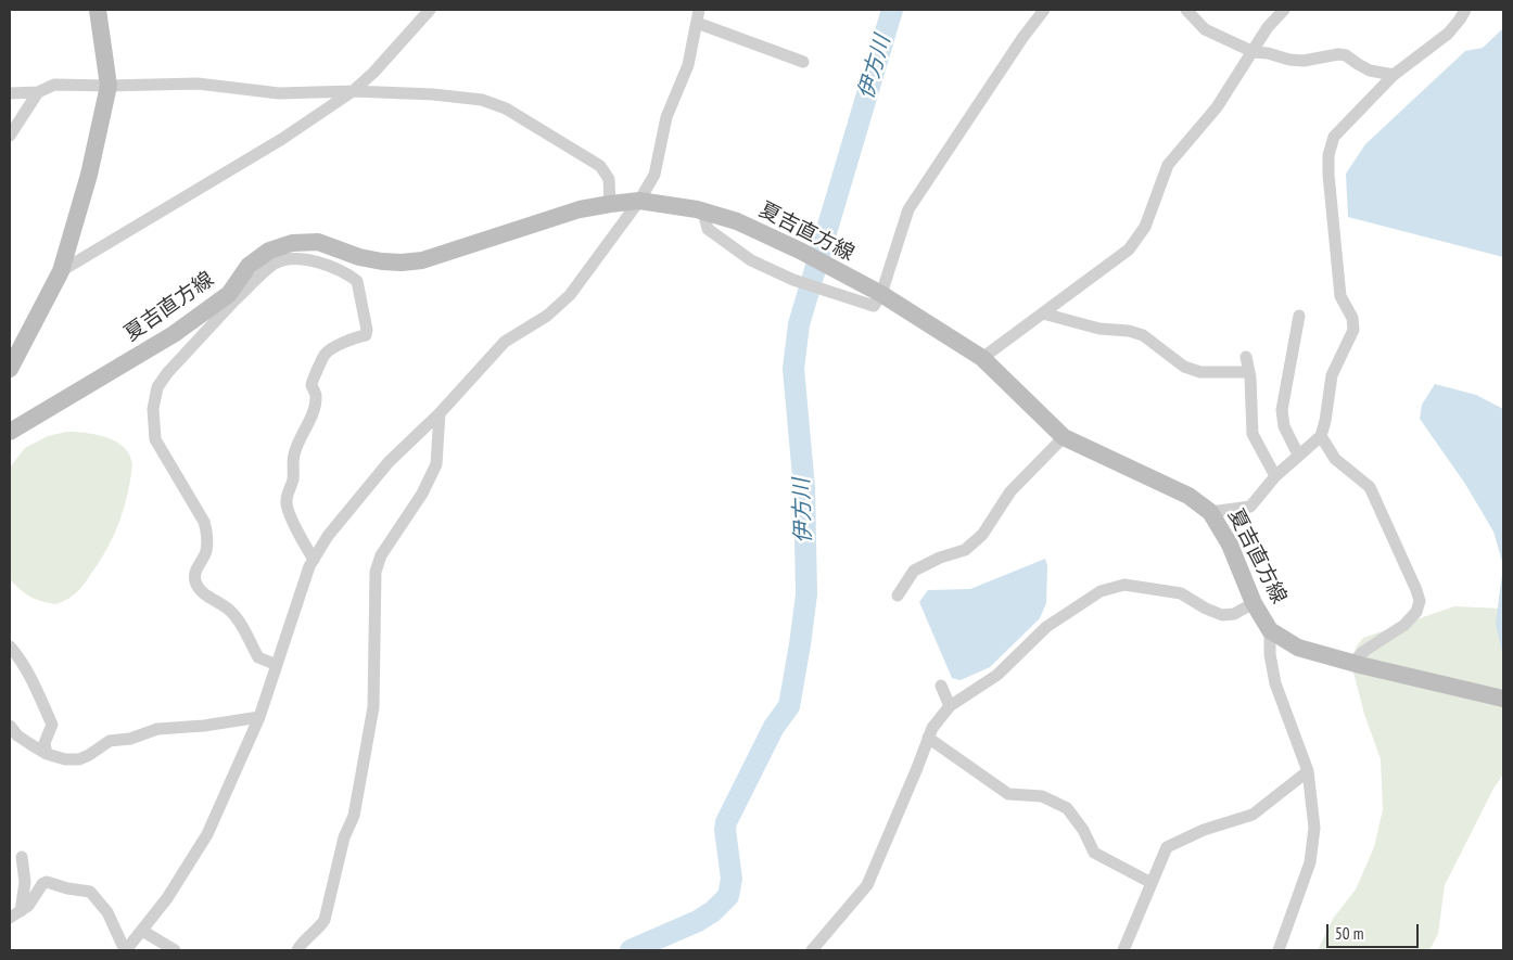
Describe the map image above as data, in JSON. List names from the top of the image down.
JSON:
{
  "streets": {
    "main road": ["夏吉直方線"]
  },
  "water": ["伊方川"],
  "scale_bar": "50 m"
}
